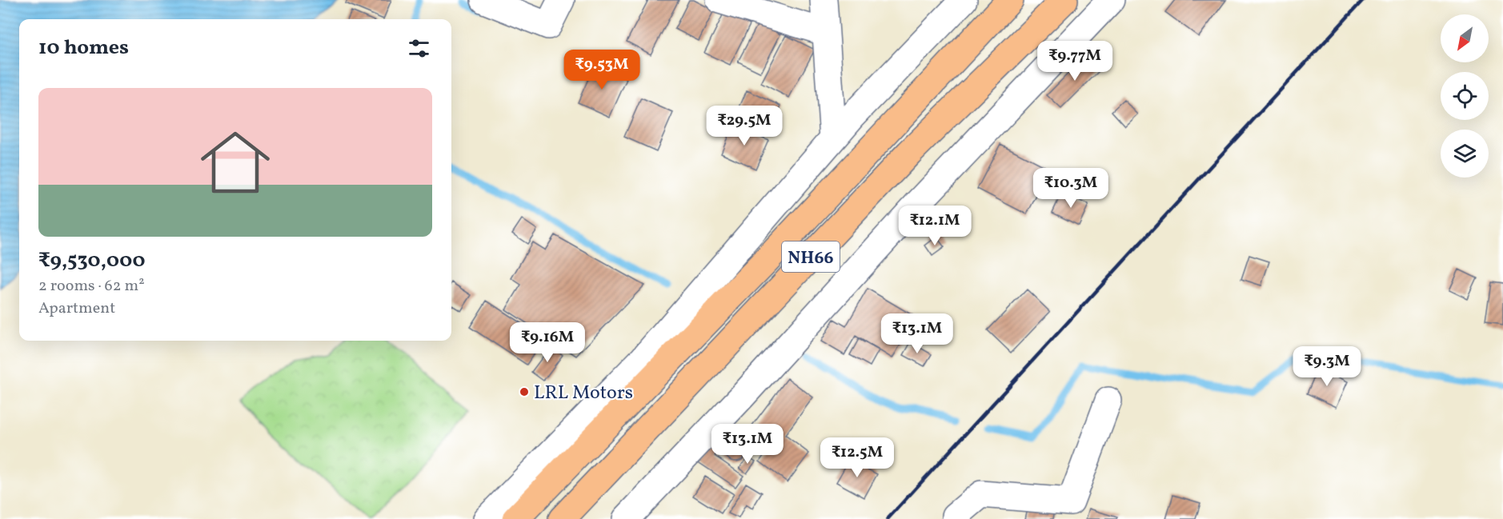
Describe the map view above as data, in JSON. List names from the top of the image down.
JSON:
{
  "streets": {
    "highway": ["NH66"]
  },
  "places": ["LRL Motors"],
  "north": "bottom left",
  "page": {
    "heading": "10 homes",
    "price": [
      "₹9.77M",
      "₹9.53M",
      "₹29.5M",
      "₹10.3M",
      "₹12.1M",
      "₹13.1M",
      "₹9.16M",
      "₹9.3M",
      "₹13.1M",
      "₹12.5M"
    ],
    "list": [
      {
        "name": "₹9,530,000",
        "note": "2 rooms · 62 m² · Apartment"
      }
    ]
  }
}
